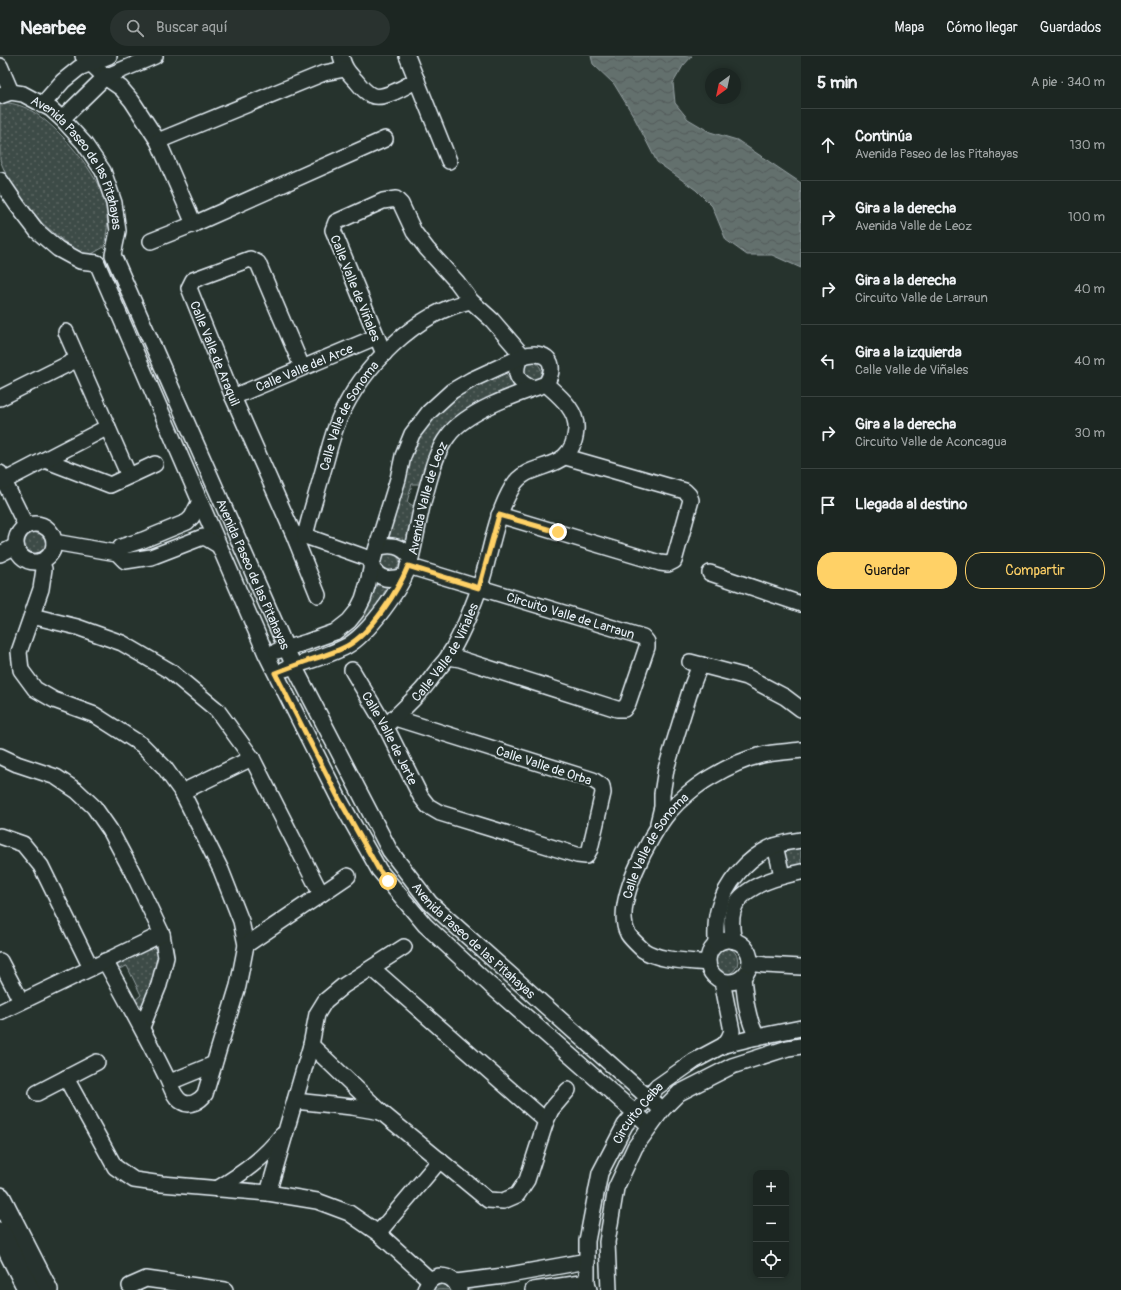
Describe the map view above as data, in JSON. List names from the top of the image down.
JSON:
{
  "streets": {
    "street": [
      "Avenida Paseo de las Pitahayas",
      "Calle Valle de Viñales",
      "Calle Valle de Araquil",
      "Calle Valle del Arce",
      "Calle Valle de Sonoma",
      "Avenida Valle de Leoz",
      "Circuito Valle de Larraun",
      "Calle Valle de Jerte",
      "Calle Valle de Orba",
      "Circuito Ceiba"
    ]
  },
  "crossings": [
    ["Avenida Paseo de las Pitahayas", "Avenida Valle de Leoz"],
    ["Avenida Paseo de las Pitahayas", "Circuito Ceiba"],
    ["Calle Valle de Viñales", "Calle Valle del Arce"],
    ["Calle Valle de Viñales", "Calle Valle de Sonoma"],
    ["Calle Valle de Viñales", "Circuito Valle de Larraun"],
    ["Calle Valle de Viñales", "Calle Valle de Jerte"],
    ["Calle Valle de Viñales", "Calle Valle de Orba"],
    ["Calle Valle de Araquil", "Calle Valle del Arce"],
    ["Calle Valle de Araquil", "Calle Valle de Sonoma"],
    ["Calle Valle de Araquil", "Circuito Valle de Larraun"],
    ["Calle Valle de Sonoma", "Circuito Valle de Larraun"],
    ["Avenida Valle de Leoz", "Circuito Valle de Larraun"],
    ["Calle Valle de Jerte", "Calle Valle de Orba"]
  ],
  "north": "bottom left",
  "page": {
    "header": "Nearbee",
    "search": "Buscar aquí",
    "nav": ["Mapa", "Cómo llegar", "Guardados"],
    "heading": ["5 min", "A pie · 340 m"],
    "list": [
      ["Continúa", "Avenida Paseo de las Pitahayas", "130 m"],
      ["Gira a la derecha", "Avenida Valle de Leoz", "100 m"],
      ["Gira a la derecha", "Circuito Valle de Larraun", "40 m"],
      ["Gira a la izquierda", "Calle Valle de Viñales", "40 m"],
      ["Gira a la derecha", "Circuito Valle de Aconcagua", "30 m"],
      "Llegada al destino"
    ],
    "buttons": ["Guardar", "Compartir"],
    "map_buttons": ["+", "−"]
  }
}
